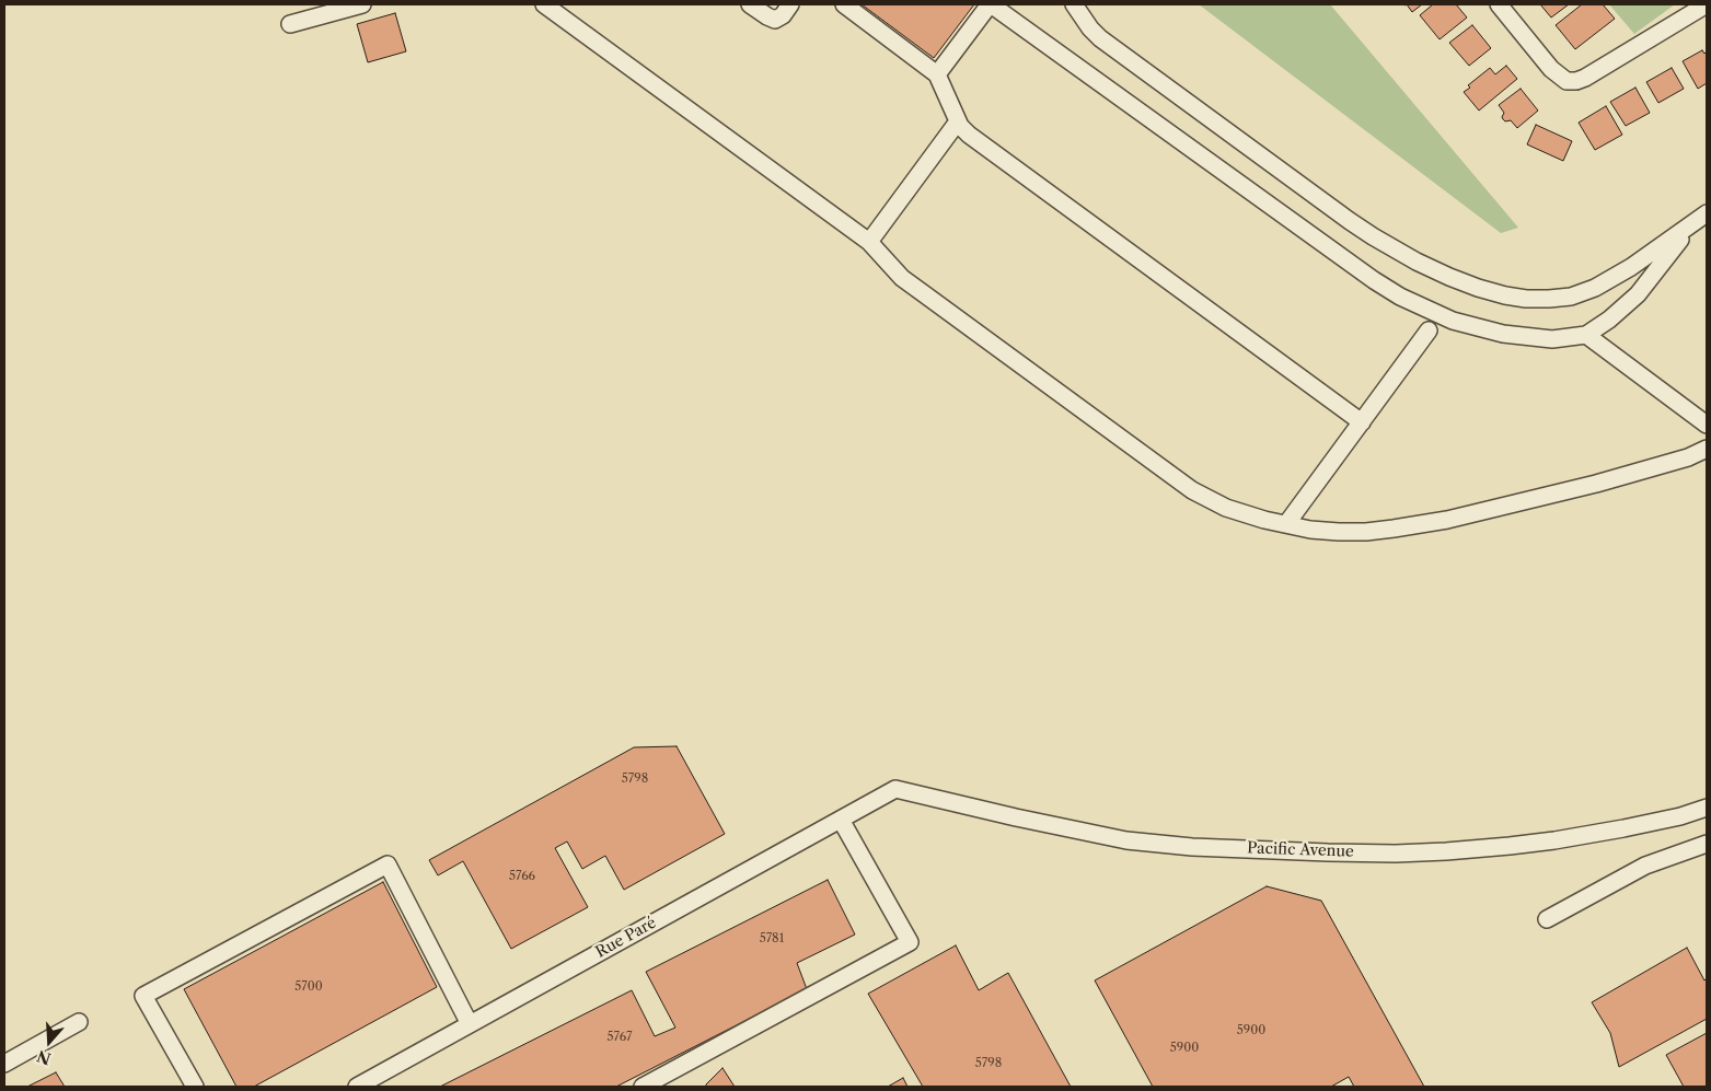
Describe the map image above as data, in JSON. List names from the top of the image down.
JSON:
{
  "streets": {
    "street": ["Pacific Avenue", "Rue Paré"]
  },
  "crossings": [
    ["Pacific Avenue", "Rue Paré"]
  ],
  "house_numbers": [
    "5798",
    "5766",
    "5781",
    "5700",
    "5900",
    "5767",
    "5900",
    "5798"
  ],
  "north": "bottom"
}
